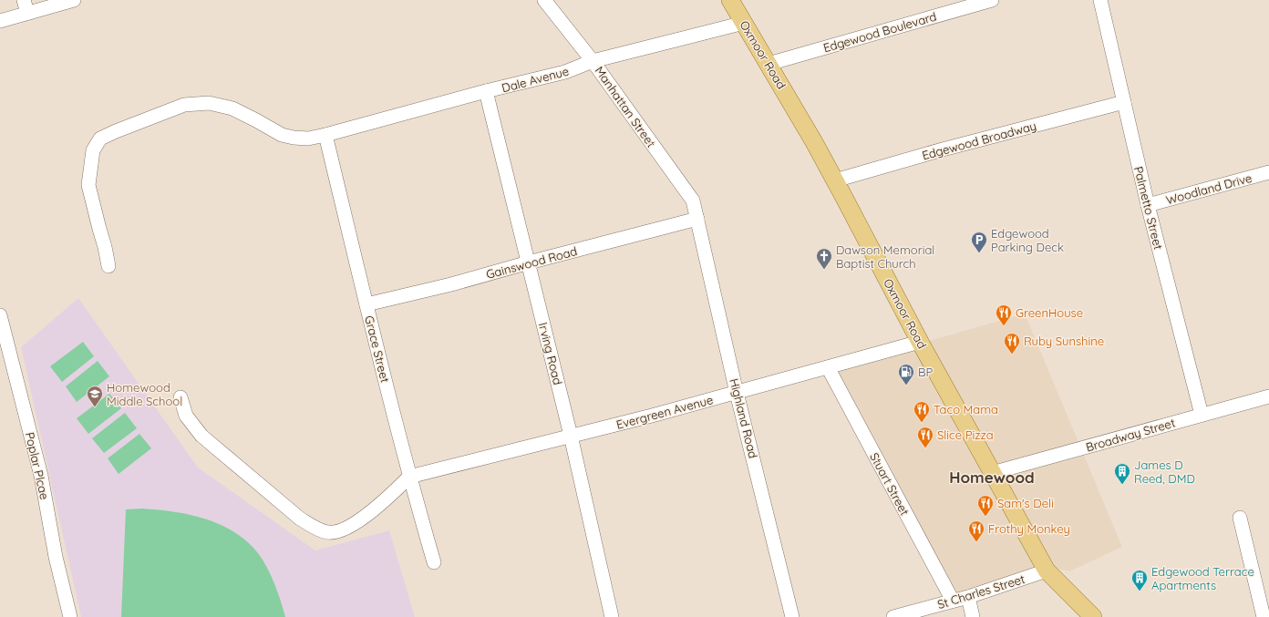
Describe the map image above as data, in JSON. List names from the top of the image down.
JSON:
{
  "streets": {
    "main road": ["Oxmoor Road"],
    "street": [
      "Edgewood Boulevard",
      "Dale Avenue",
      "Manhattan Street",
      "Edgewood Broadway",
      "Woodland Drive",
      "Palmetto Street",
      "Gainswood Road",
      "Grace Street",
      "Irving Road",
      "Evergreen Avenue",
      "Highland Road",
      "Broadway Street",
      "Poplar Plcae",
      "Stuart Street",
      "St Charles Street"
    ]
  },
  "crossings": [
    ["Edgewood Boulevard", "Oxmoor Road"],
    ["Oxmoor Road", "Dale Avenue"],
    ["Oxmoor Road", "Edgewood Broadway"],
    ["Oxmoor Road", "Evergreen Avenue"],
    ["Oxmoor Road", "Broadway Street"],
    ["Oxmoor Road", "St Charles Street"],
    ["Dale Avenue", "Manhattan Street"],
    ["Dale Avenue", "Grace Street"],
    ["Dale Avenue", "Irving Road"],
    ["Manhattan Street", "Gainswood Road"],
    ["Manhattan Street", "Highland Road"],
    ["Edgewood Broadway", "Palmetto Street"],
    ["Woodland Drive", "Palmetto Street"],
    ["Palmetto Street", "Broadway Street"],
    ["Gainswood Road", "Grace Street"],
    ["Gainswood Road", "Irving Road"],
    ["Gainswood Road", "Highland Road"],
    ["Grace Street", "Evergreen Avenue"],
    ["Irving Road", "Evergreen Avenue"],
    ["Evergreen Avenue", "Highland Road"],
    ["Evergreen Avenue", "Stuart Street"],
    ["Stuart Street", "St Charles Street"]
  ],
  "districts": ["Homewood"],
  "places": {
    "parking": ["Edgewood Parking Deck"],
    "church": ["Dawson Memorial Baptist Church"],
    "restaurant": [
      "GreenHouse",
      "Ruby Sunshine",
      "Taco Mama",
      "Slice Pizza",
      "Sam's Deli",
      "Frothy Monkey"
    ],
    "fuel station": ["BP"],
    "school or university": ["Homewood Middle School"],
    "building": ["James D Reed, DMD", "Edgewood Terrace Apartments"]
  }
}
